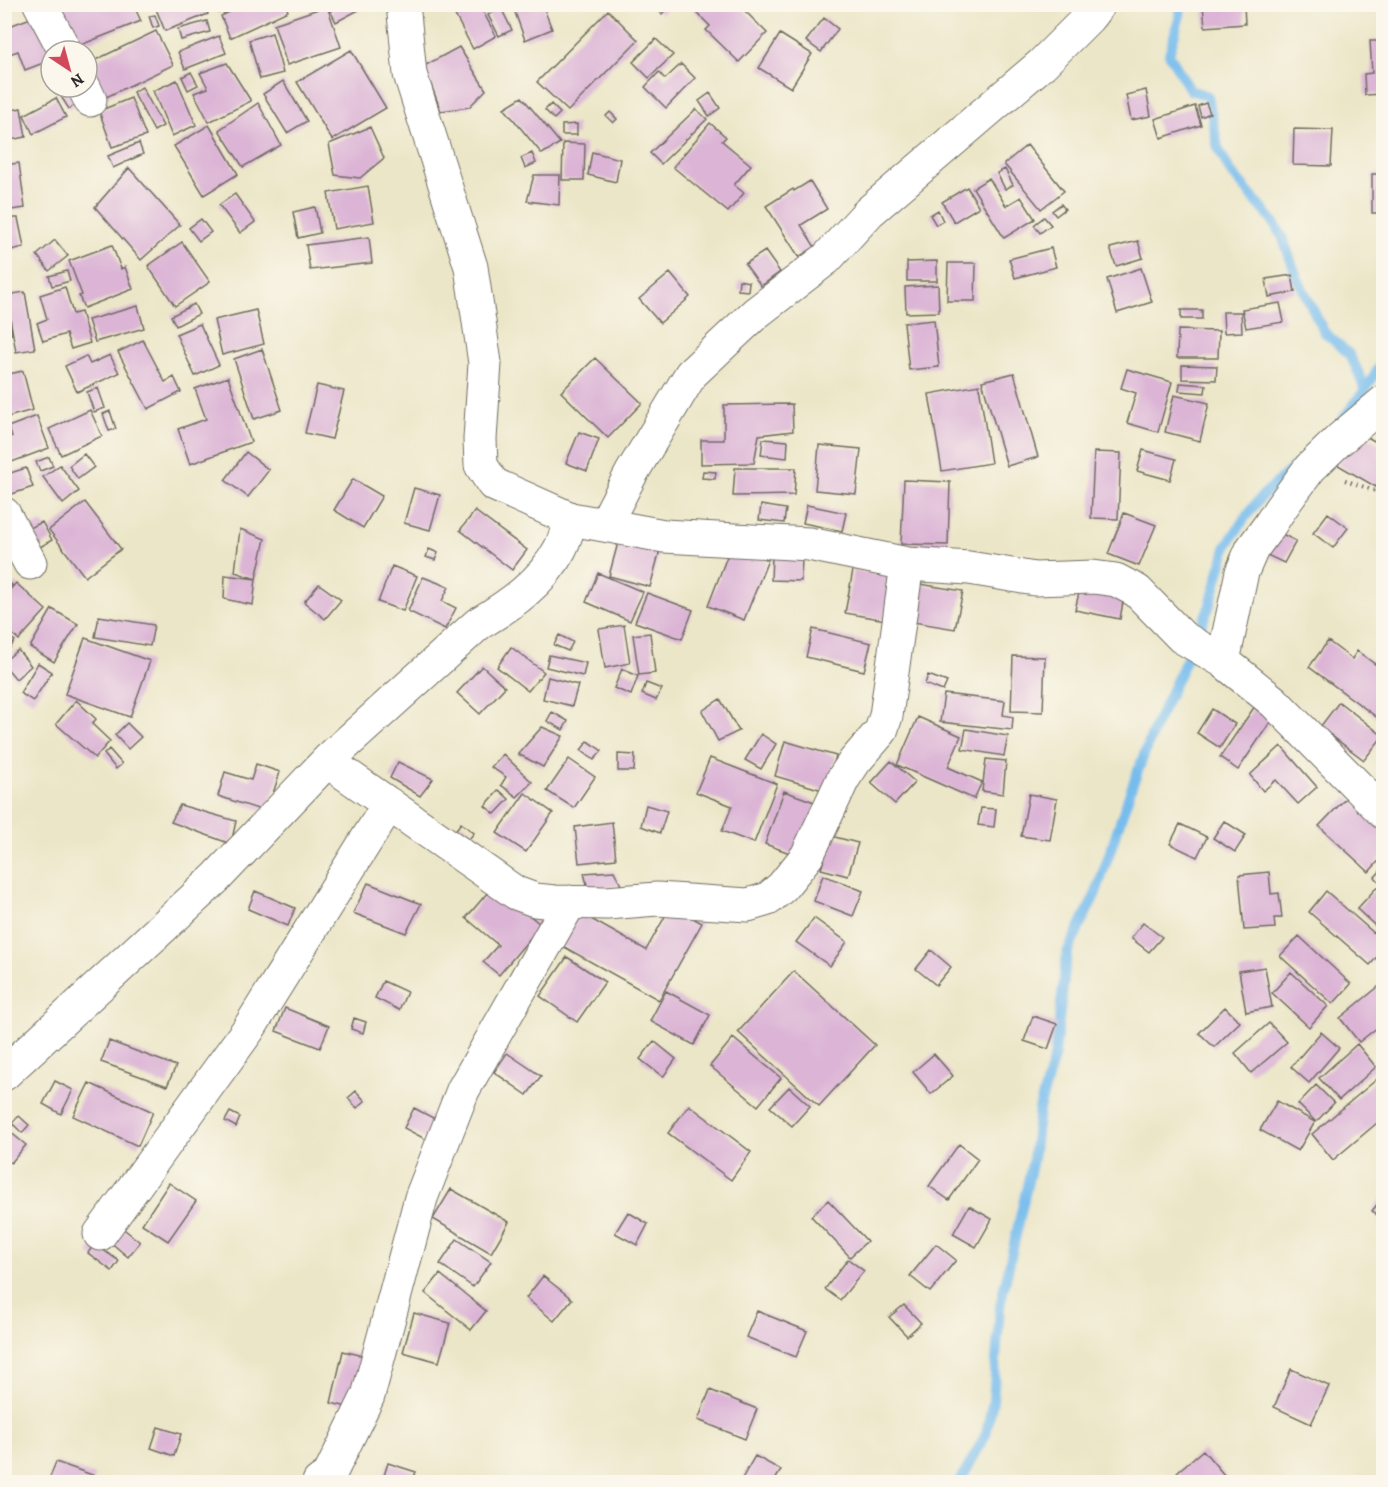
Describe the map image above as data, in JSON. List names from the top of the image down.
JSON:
{
  "north": "bottom right"
}
